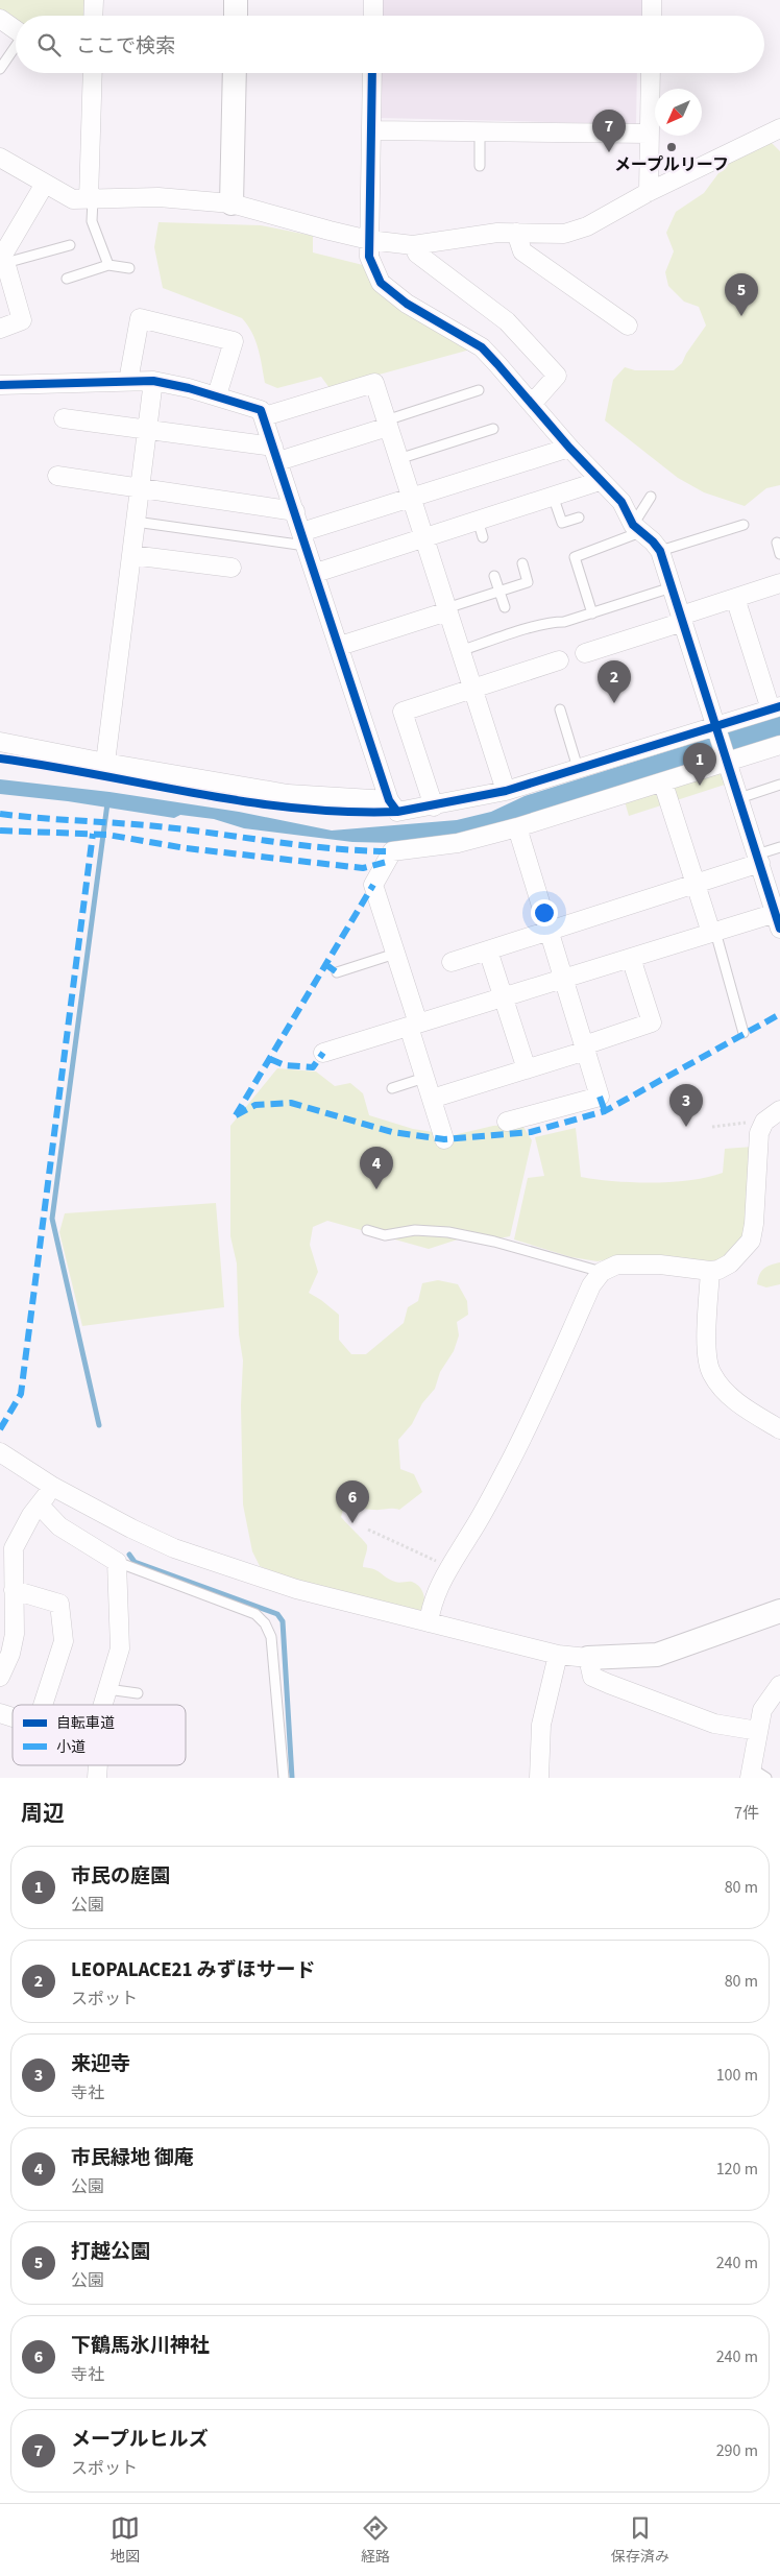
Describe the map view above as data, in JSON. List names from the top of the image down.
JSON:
{
  "places": ["メープルリーフ"],
  "legend": ["自転車道", "小道"],
  "north": "bottom left",
  "page": {
    "search": "ここで検索",
    "pins": [
      "7",
      "5",
      "2",
      "1",
      "3",
      "4",
      "6"
    ],
    "heading": ["周辺", "7件"],
    "list": [
      {
        "mark": "1",
        "name": "市民の庭園",
        "note": "公園",
        "value": "80 m"
      },
      {
        "mark": "2",
        "name": "LEOPALACE21 みずほサード",
        "note": "スポット",
        "value": "80 m"
      },
      {
        "mark": "3",
        "name": "来迎寺",
        "note": "寺社",
        "value": "100 m"
      },
      {
        "mark": "4",
        "name": "市民緑地 御庵",
        "note": "公園",
        "value": "120 m"
      },
      {
        "mark": "5",
        "name": "打越公園",
        "note": "公園",
        "value": "240 m"
      },
      {
        "mark": "6",
        "name": "下鶴馬氷川神社",
        "note": "寺社",
        "value": "240 m"
      },
      {
        "mark": "7",
        "name": "メープルヒルズ",
        "note": "スポット",
        "value": "290 m"
      }
    ],
    "nav": ["地図", "経路", "保存済み"]
  }
}
